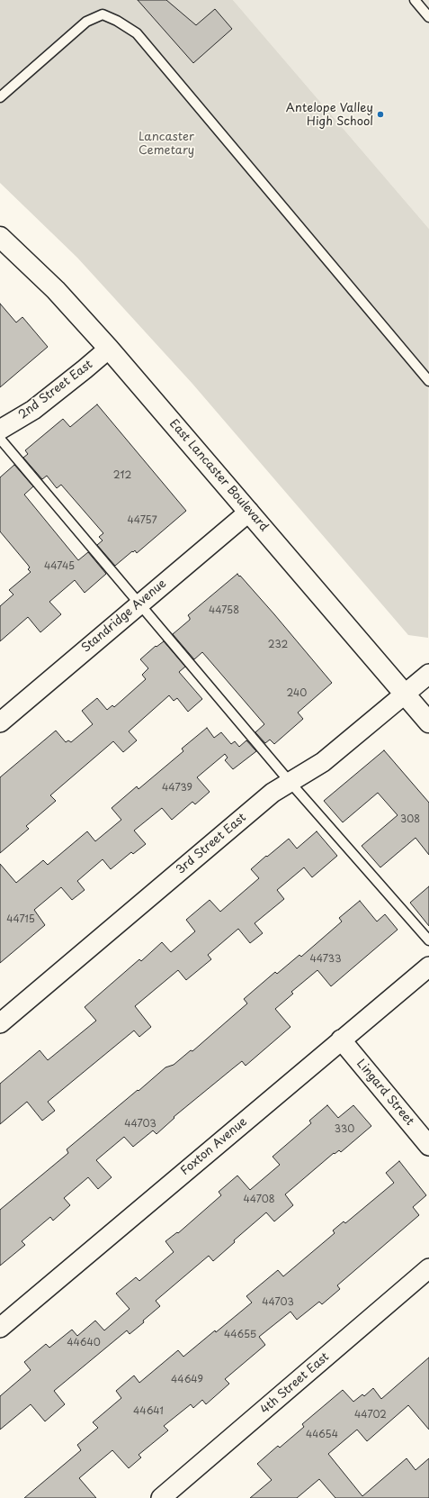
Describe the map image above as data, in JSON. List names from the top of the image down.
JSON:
{
  "streets": {
    "main road": ["East Lancaster Boulevard"],
    "street": [
      "2nd Street East",
      "Standridge Avenue",
      "3rd Street East",
      "Lingard Street",
      "Foxton Avenue",
      "4th Street East"
    ]
  },
  "crossings": [
    ["2nd Street East", "East Lancaster Boulevard"],
    ["East Lancaster Boulevard", "Standridge Avenue"],
    ["East Lancaster Boulevard", "3rd Street East"],
    ["Lingard Street", "Foxton Avenue"]
  ],
  "parks": ["Lancaster Cemetary"],
  "places": ["Antelope Valley High School"],
  "house_numbers": [
    "212",
    "44757",
    "44745",
    "44758",
    "232",
    "240",
    "44739",
    "308",
    "44715",
    "44733",
    "44703",
    "330",
    "44708",
    "44703",
    "44655",
    "44640",
    "44649",
    "44641",
    "44702",
    "44654"
  ]
}
